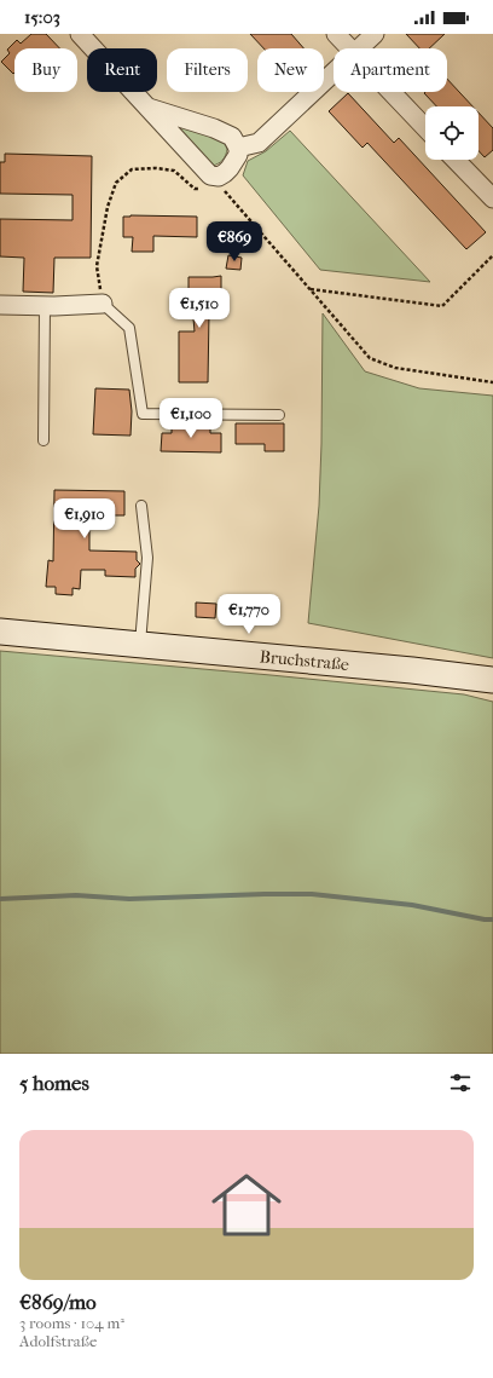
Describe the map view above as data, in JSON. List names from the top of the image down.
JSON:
{
  "streets": {
    "street": ["Bruchstraße"]
  },
  "page": {
    "status": "15:03",
    "chip": [
      "Buy",
      "Rent",
      "Filters",
      "New",
      "Apartment"
    ],
    "price": [
      "€869",
      "€1,510",
      "€1,100",
      "€1,910",
      "€1,770"
    ],
    "heading": "5 homes",
    "list": [
      {
        "name": "€869/mo",
        "note": "3 rooms · 104 m² · Adolfstraße"
      }
    ]
  }
}
